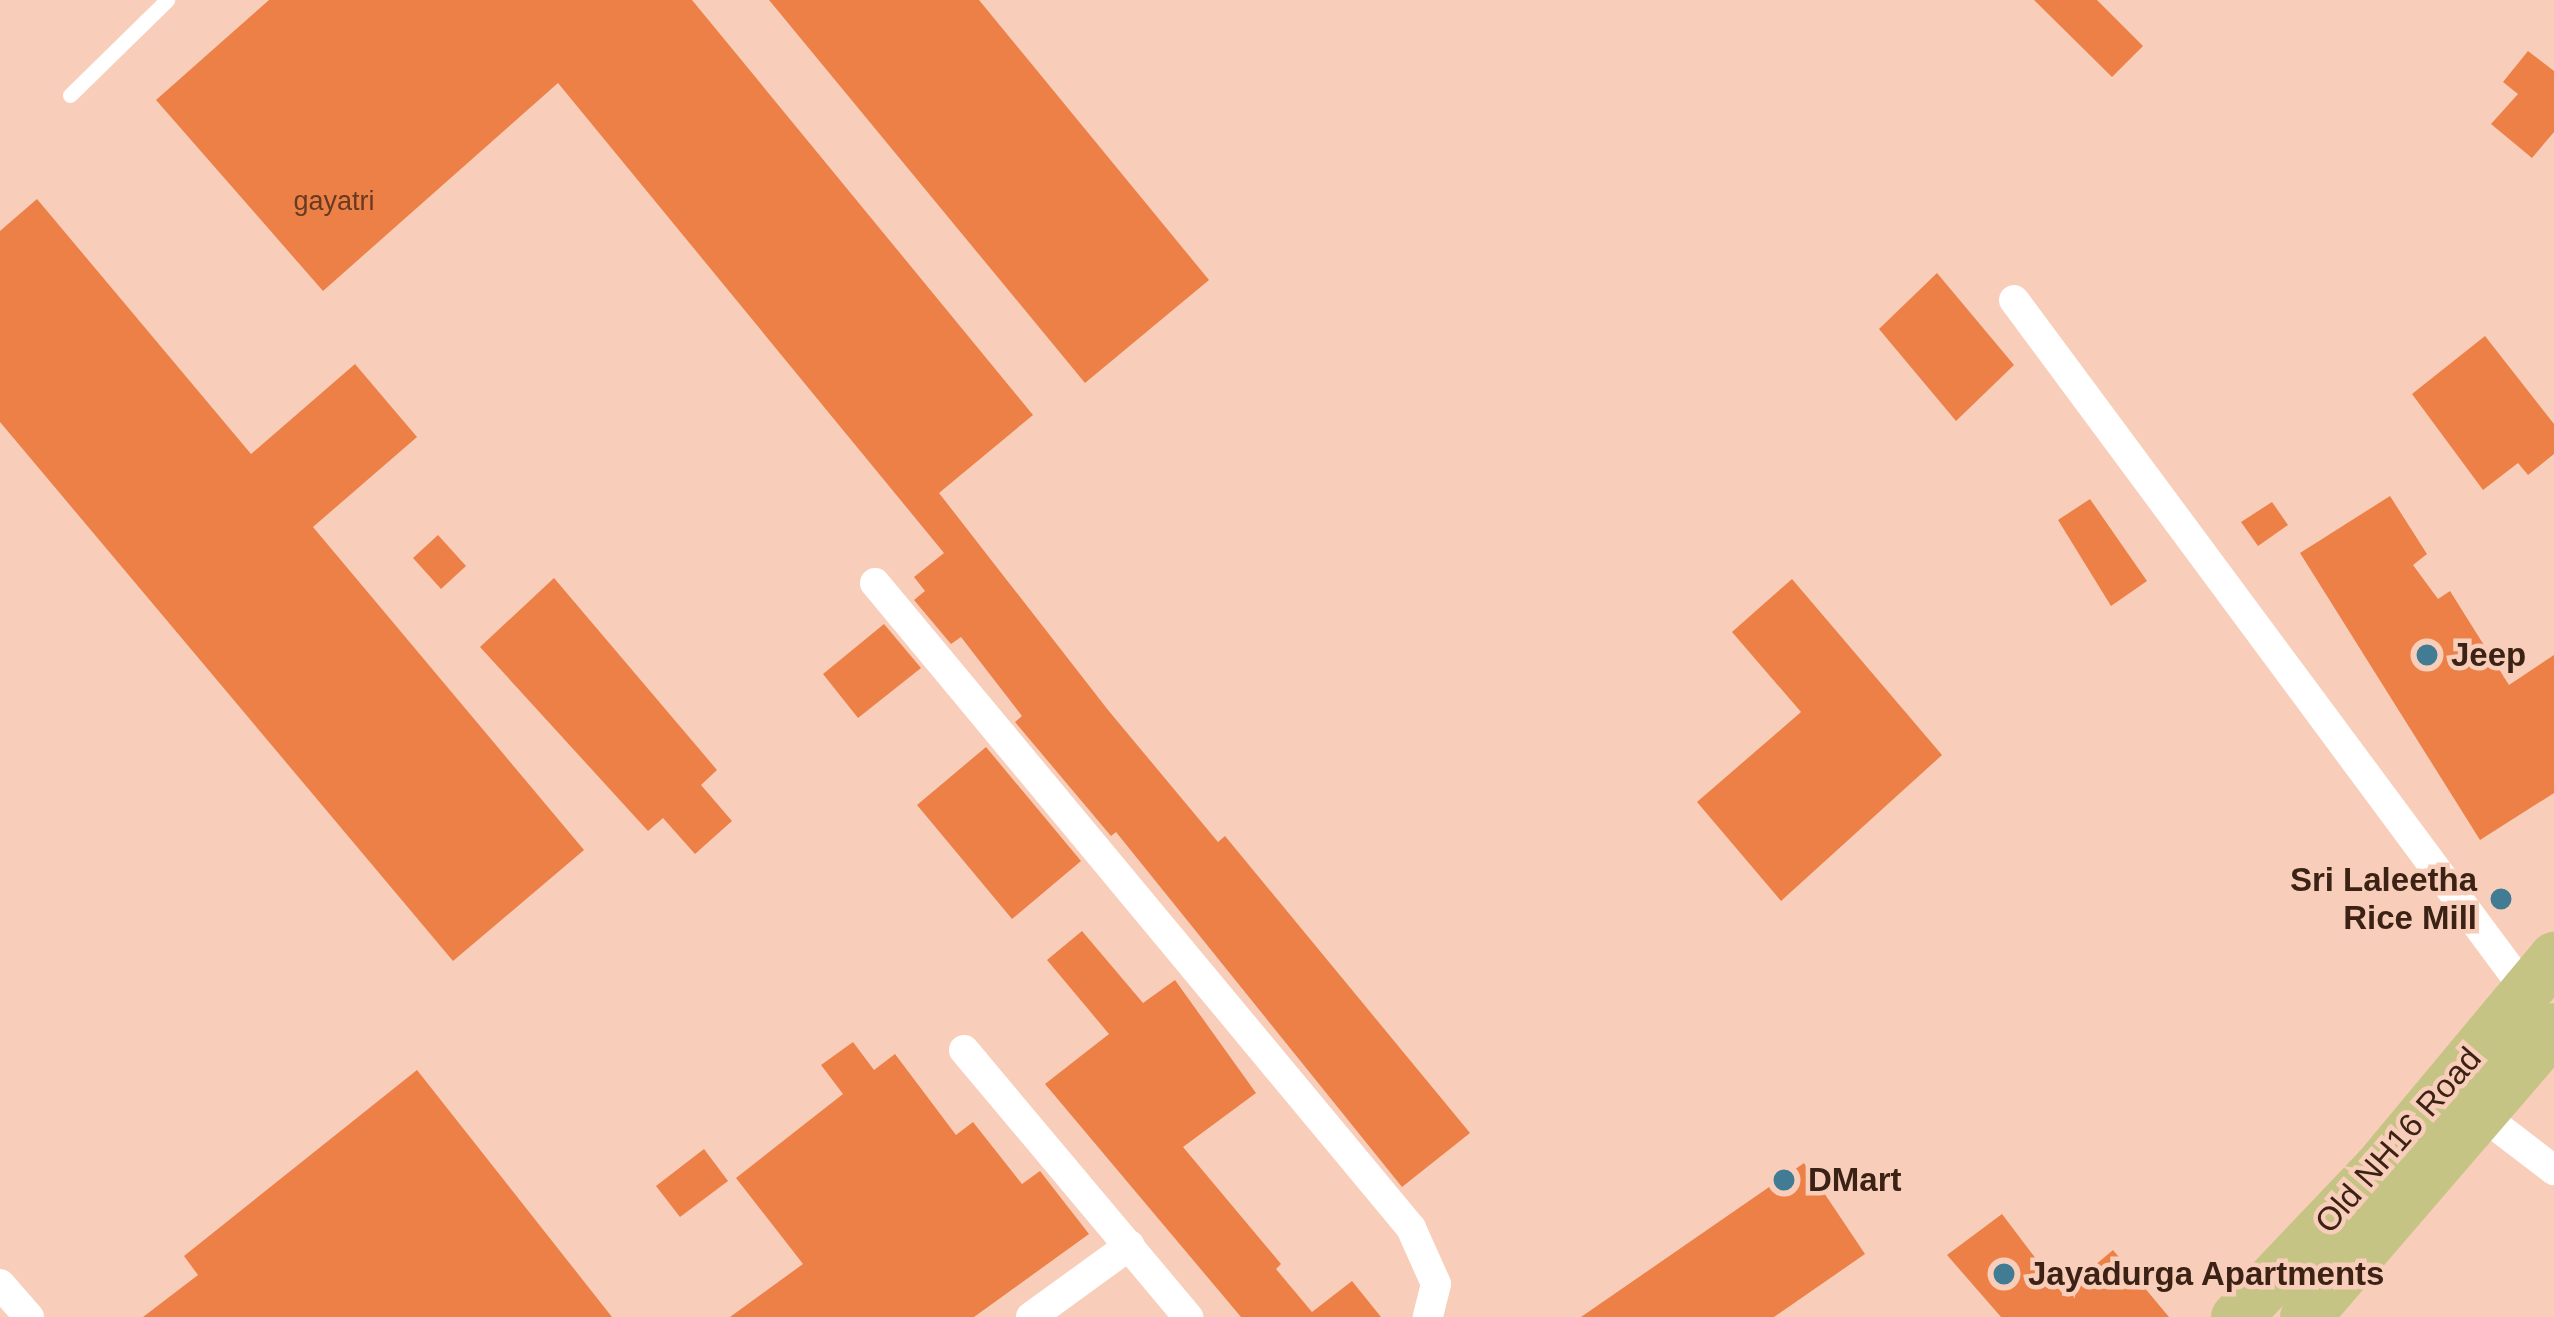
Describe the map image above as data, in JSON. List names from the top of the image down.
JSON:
{
  "streets": {
    "main road": ["Old NH16 Road"]
  },
  "places": [
    "Jeep",
    "Sri Laleetha Rice Mill",
    "DMart",
    "Jayadurga Apartments"
  ],
  "house_numbers": ["gayatri"]
}
